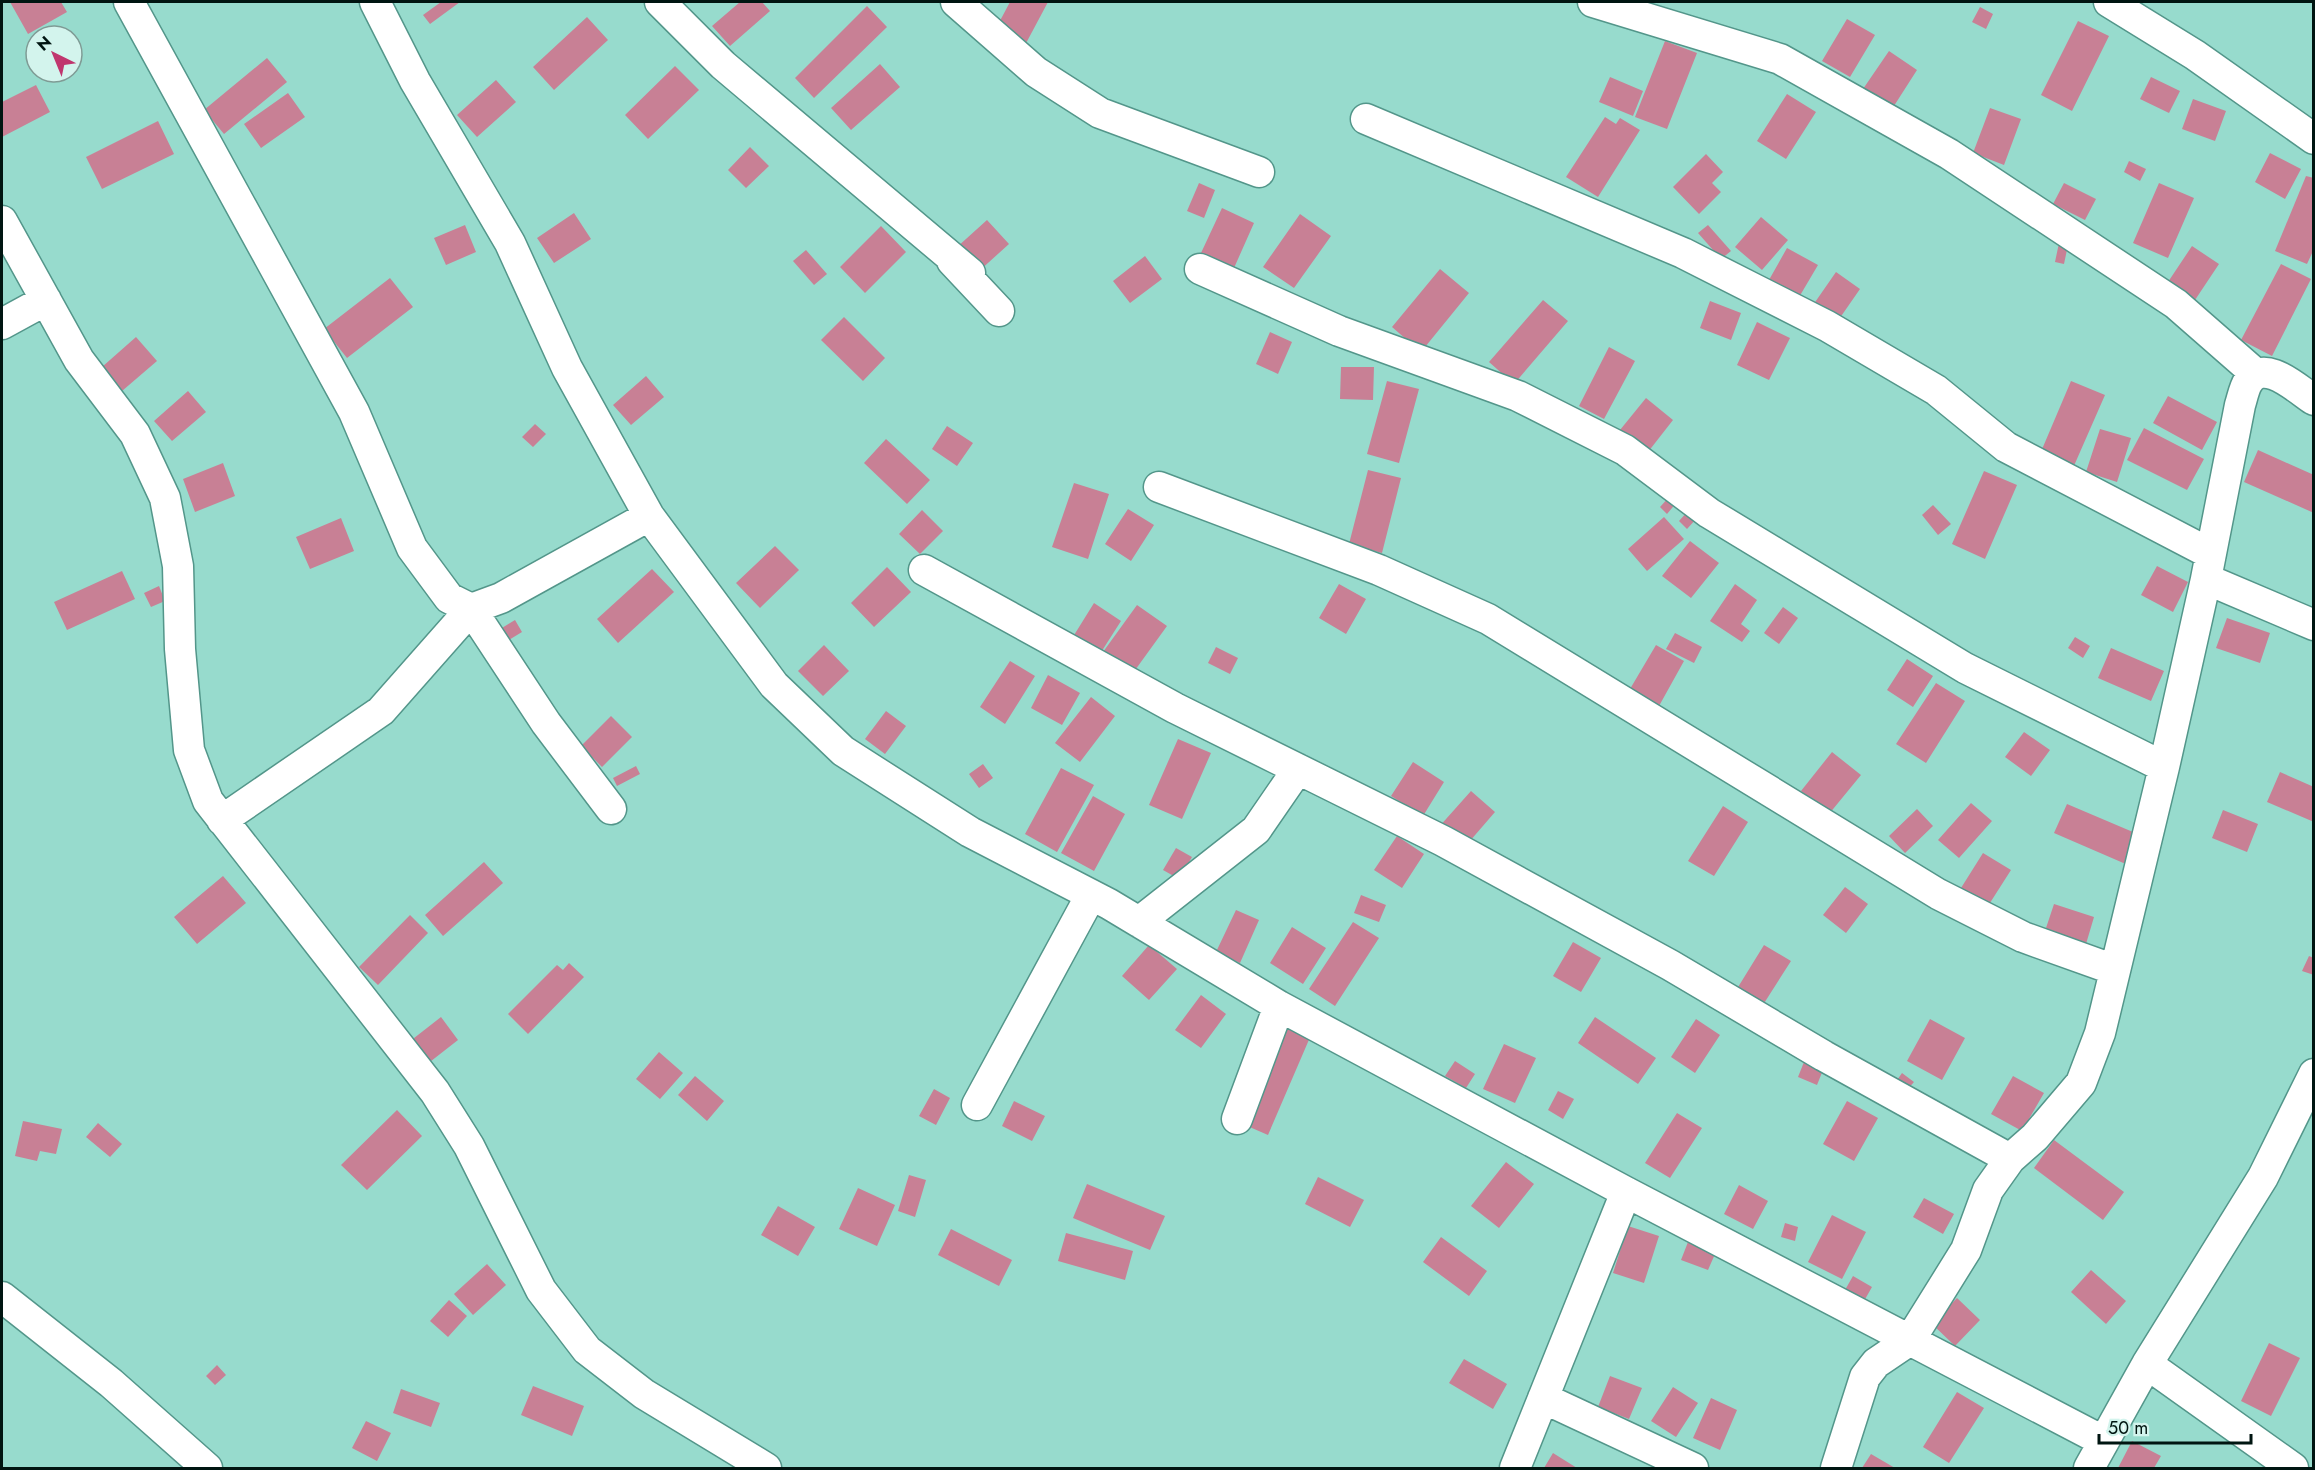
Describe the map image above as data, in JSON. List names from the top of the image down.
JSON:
{
  "scale_bar": "50 m",
  "north": "top left"
}
